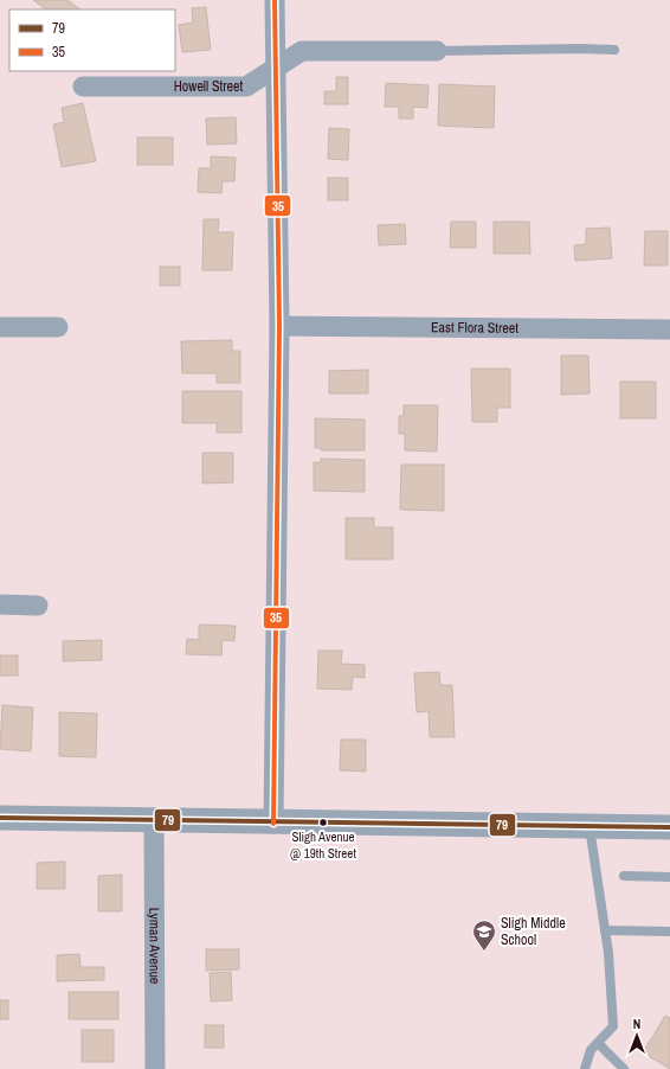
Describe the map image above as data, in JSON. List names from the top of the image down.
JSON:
{
  "streets": {
    "street": ["Howell Street", "East Flora Street", "Lyman Avenue"]
  },
  "places": {
    "other": ["Sligh Avenue @ 19th Street"],
    "school or university": ["Sligh Middle School"]
  },
  "lines": ["transit line 35", "transit line 79"],
  "legend": ["79", "35"],
  "north": "top"
}
